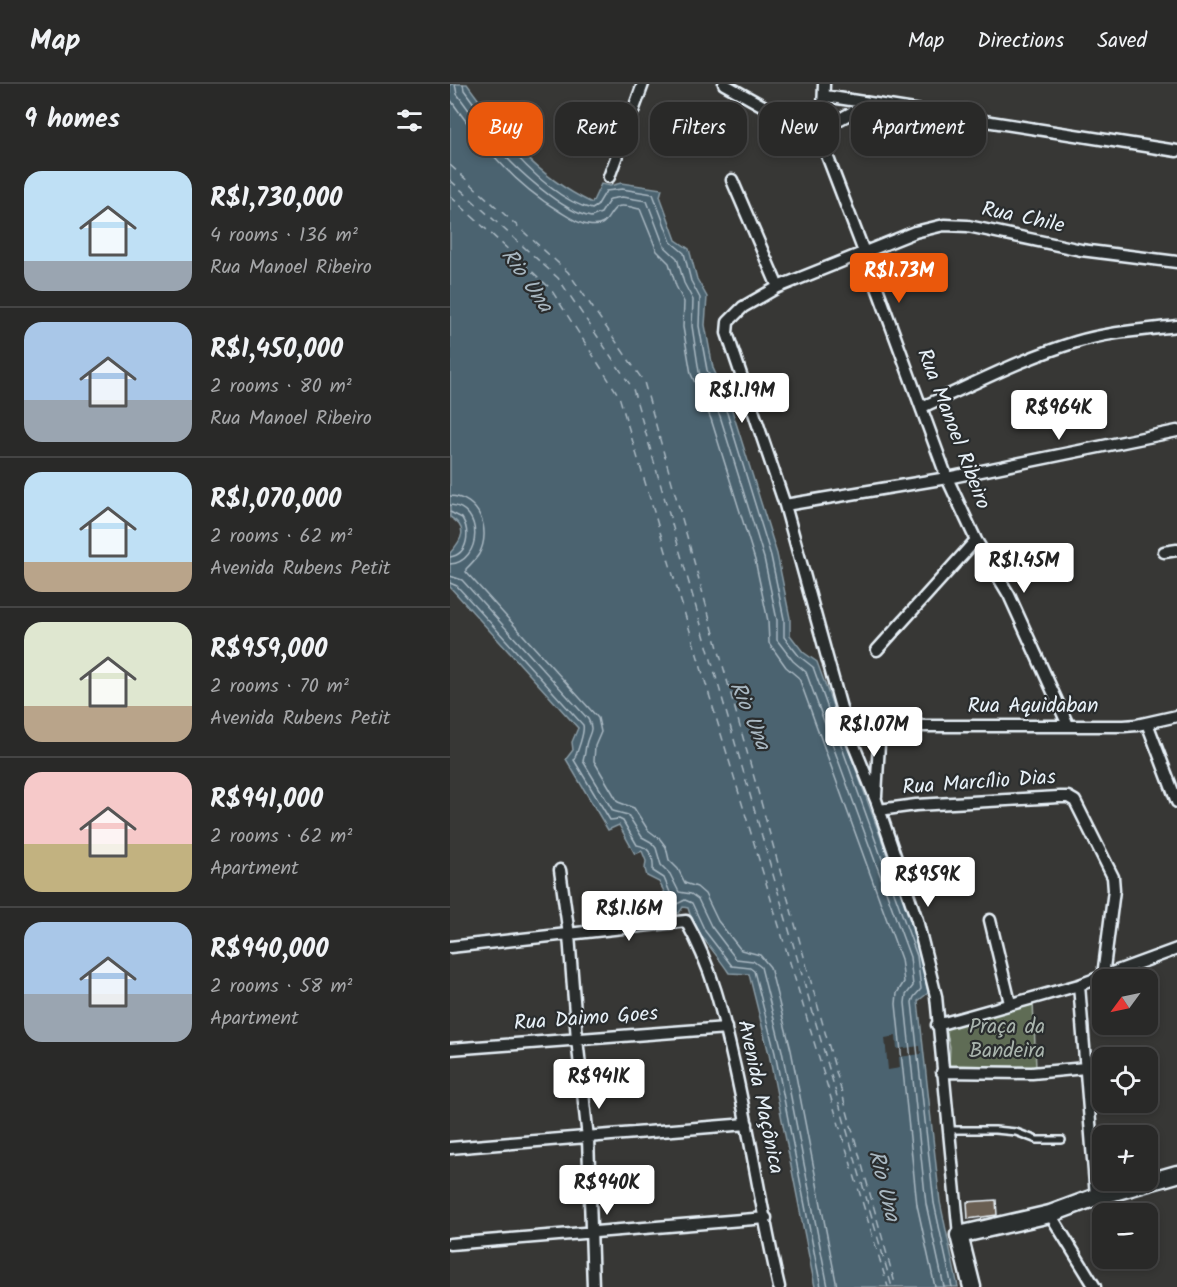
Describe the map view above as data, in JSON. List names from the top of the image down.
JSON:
{
  "streets": {
    "street": [
      "Rua Chile",
      "Rua Manoel Ribeiro",
      "Rua Aquidaban",
      "Rua Marcílio Dias",
      "Rua Daimo Goes",
      "Avenida Maçônica"
    ]
  },
  "crossings": [
    ["Rua Chile", "Rua Manoel Ribeiro"],
    ["Rua Manoel Ribeiro", "Rua Aquidaban"],
    ["Rua Daimo Goes", "Avenida Maçônica"]
  ],
  "water": ["Rio Una"],
  "parks": ["Praça da Bandeira"],
  "north": "bottom left",
  "page": {
    "header": "Map",
    "nav": ["Map", "Directions", "Saved"],
    "heading": "9 homes",
    "chip": [
      "Buy",
      "Rent",
      "Filters",
      "New",
      "Apartment"
    ],
    "list": [
      {
        "name": "R$1,730,000",
        "note": "4 rooms · 136 m² · Rua Manoel Ribeiro"
      },
      {
        "name": "R$1,450,000",
        "note": "2 rooms · 80 m² · Rua Manoel Ribeiro"
      },
      {
        "name": "R$1,070,000",
        "note": "2 rooms · 62 m² · Avenida Rubens Petit"
      },
      {
        "name": "R$959,000",
        "note": "2 rooms · 70 m² · Avenida Rubens Petit"
      },
      {
        "name": "R$941,000",
        "note": "2 rooms · 62 m² · Apartment"
      },
      {
        "name": "R$940,000",
        "note": "2 rooms · 58 m² · Apartment"
      }
    ],
    "price": [
      "R$1.73M",
      "R$1.19M",
      "R$964K",
      "R$1.45M",
      "R$1.07M",
      "R$959K",
      "R$1.16M",
      "R$941K",
      "R$940K"
    ],
    "map_buttons": ["+", "−"]
  }
}
